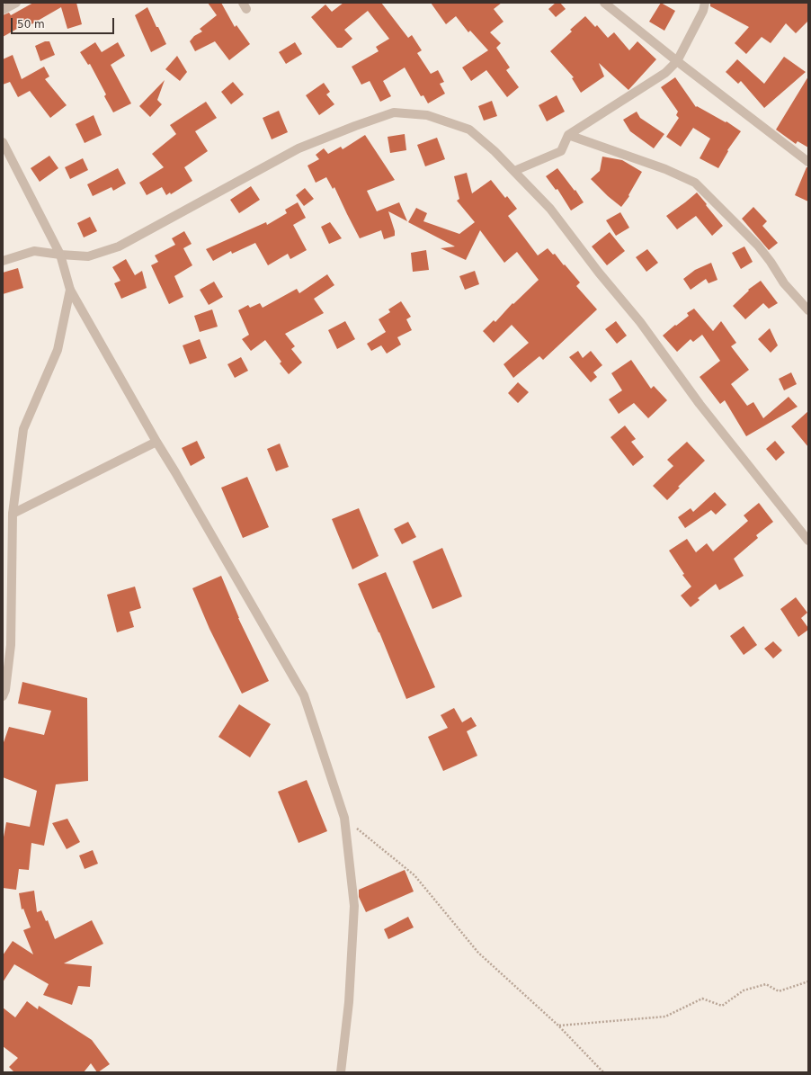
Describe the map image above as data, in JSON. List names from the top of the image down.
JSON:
{
  "scale_bar": "50 m"
}
